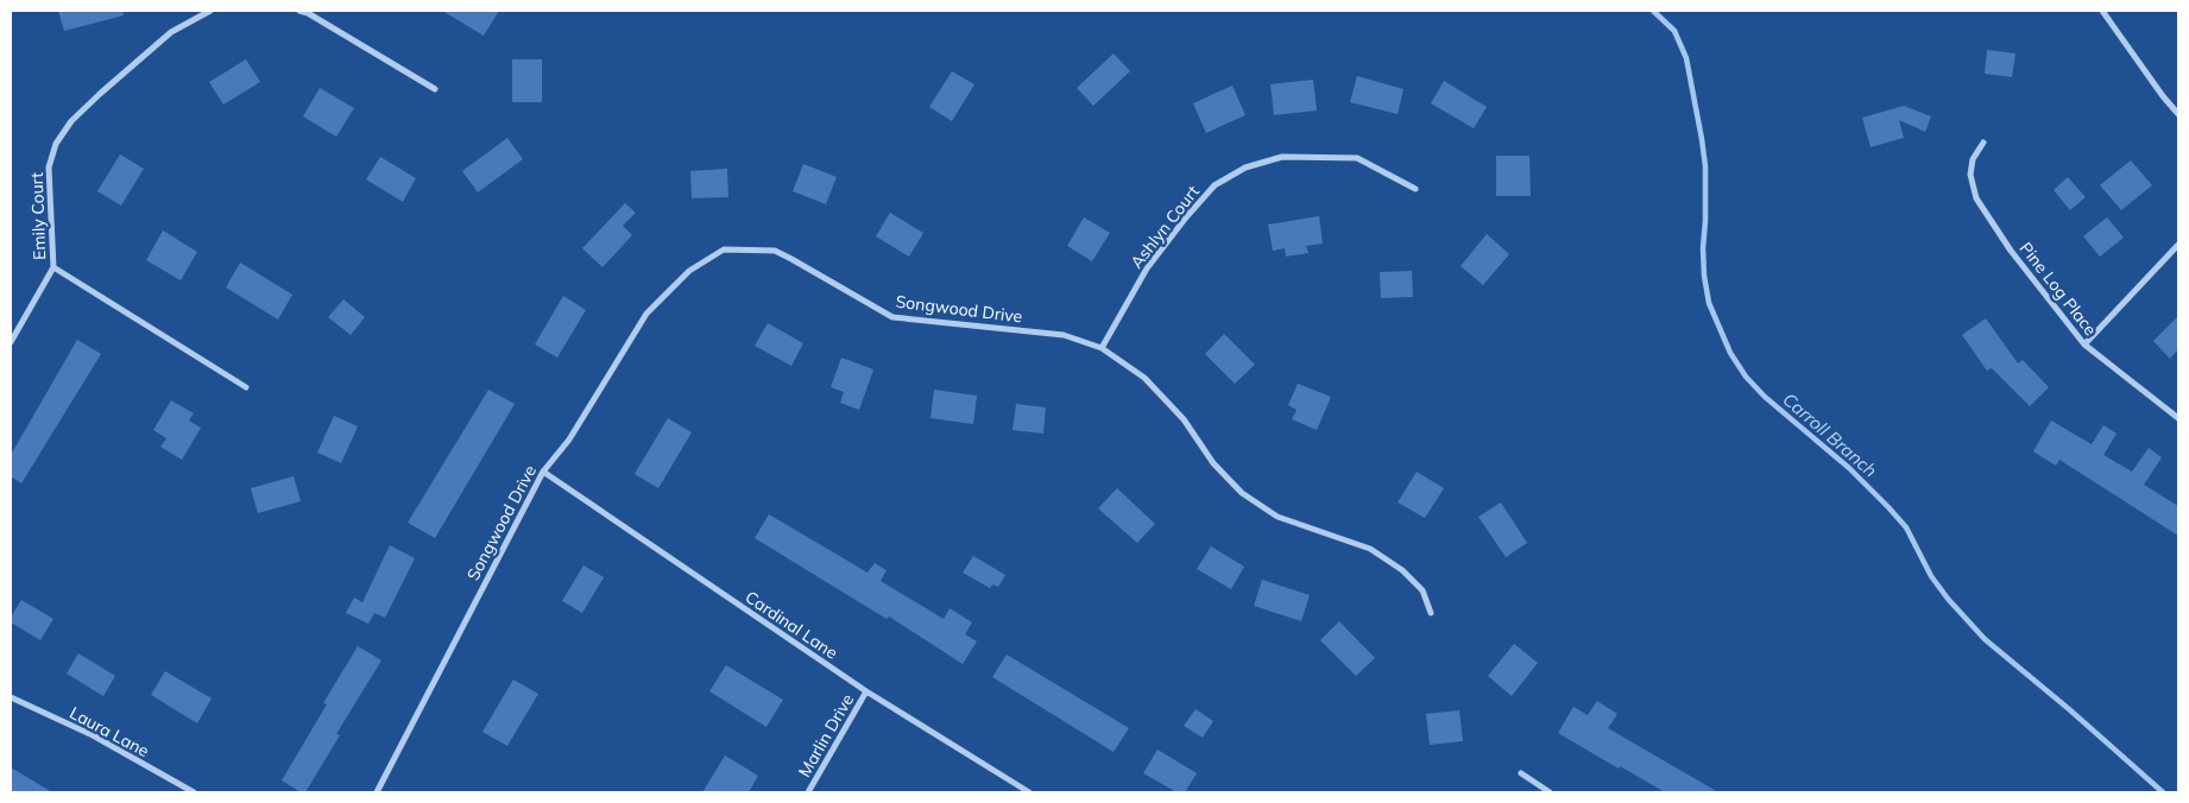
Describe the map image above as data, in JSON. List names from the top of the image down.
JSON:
{
  "streets": {
    "street": [
      "Emily Court",
      "Ashlyn Court",
      "Pine Log Place",
      "Songwood Drive",
      "Cardinal Lane",
      "Laura Lane",
      "Marlin Drive"
    ]
  },
  "crossings": [
    ["Ashlyn Court", "Songwood Drive"],
    ["Songwood Drive", "Cardinal Lane"],
    ["Cardinal Lane", "Marlin Drive"]
  ],
  "water": ["Carroll Branch"]
}
